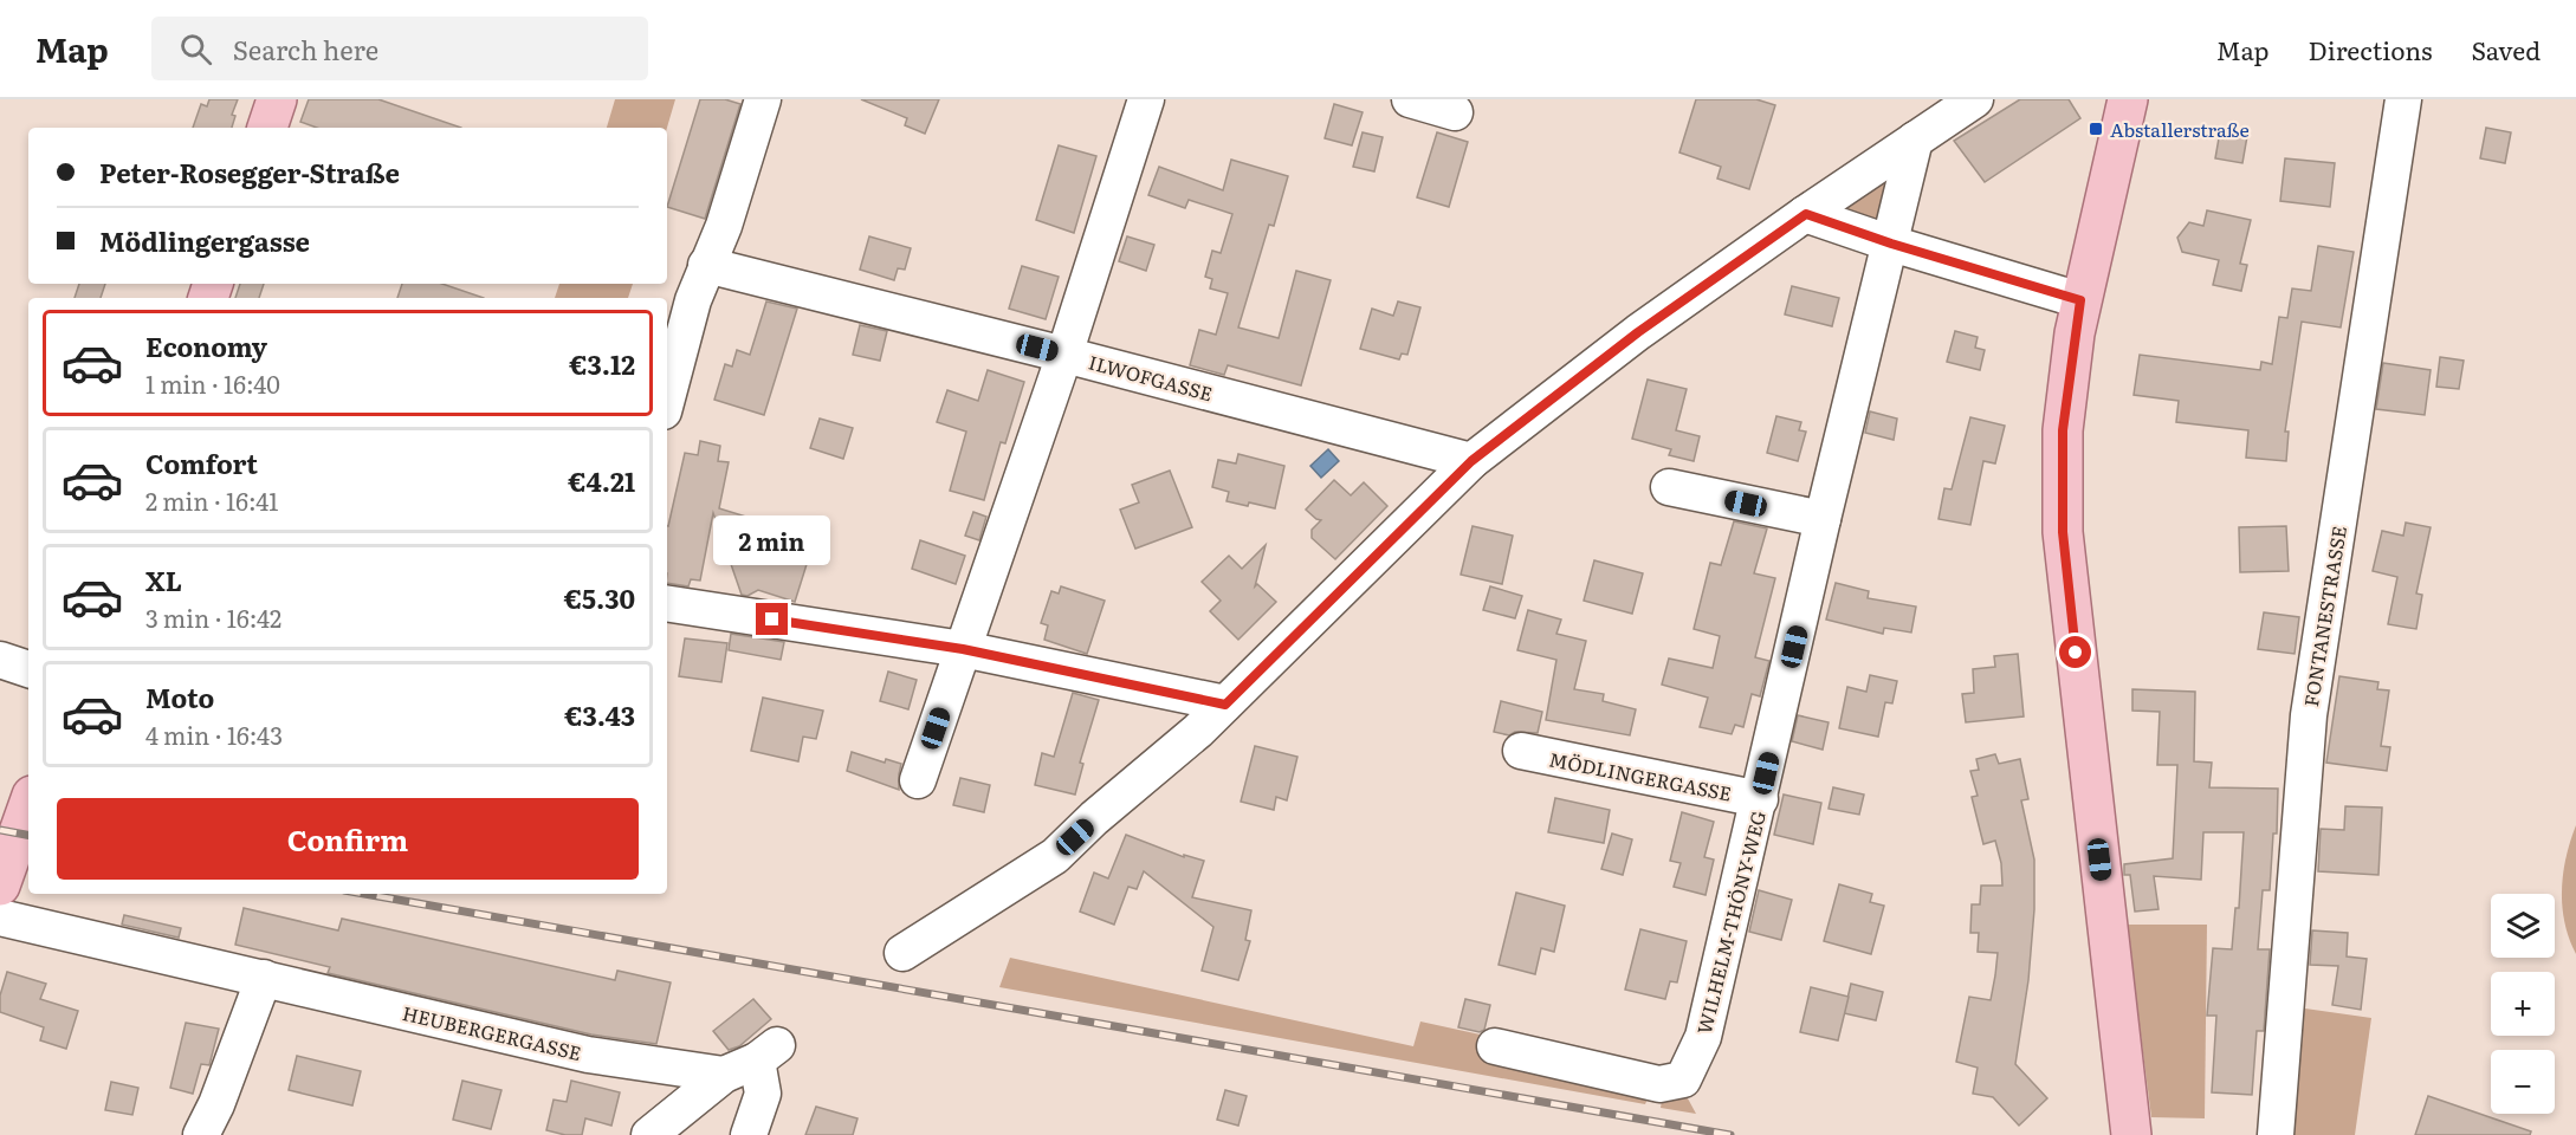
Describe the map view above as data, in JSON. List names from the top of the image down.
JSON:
{
  "streets": {
    "street": [
      "ILWOFGASSE",
      "FONTANESTRASSE",
      "MÖDLINGERGASSE",
      "WILHELM-THÖNY-WEG",
      "HEUBERGERGASSE"
    ]
  },
  "crossings": [
    ["MÖDLINGERGASSE", "WILHELM-THÖNY-WEG"]
  ],
  "places": {
    "transit": ["Abstallerstraße"]
  },
  "page": {
    "header": "Map",
    "search": "Search here",
    "nav": ["Map", "Directions", "Saved"],
    "banner": ["Peter-Rosegger-Straße", "Mödlingergasse"],
    "list": [
      {
        "name": "Economy",
        "note": "1 min · 16:40",
        "value": "€3.12"
      },
      {
        "name": "Comfort",
        "note": "2 min · 16:41",
        "value": "€4.21"
      },
      {
        "name": "XL",
        "note": "3 min · 16:42",
        "value": "€5.30"
      },
      {
        "name": "Moto",
        "note": "4 min · 16:43",
        "value": "€3.43"
      }
    ],
    "bubble": "2 min",
    "buttons": "Confirm",
    "map_buttons": ["+", "−"]
  }
}
